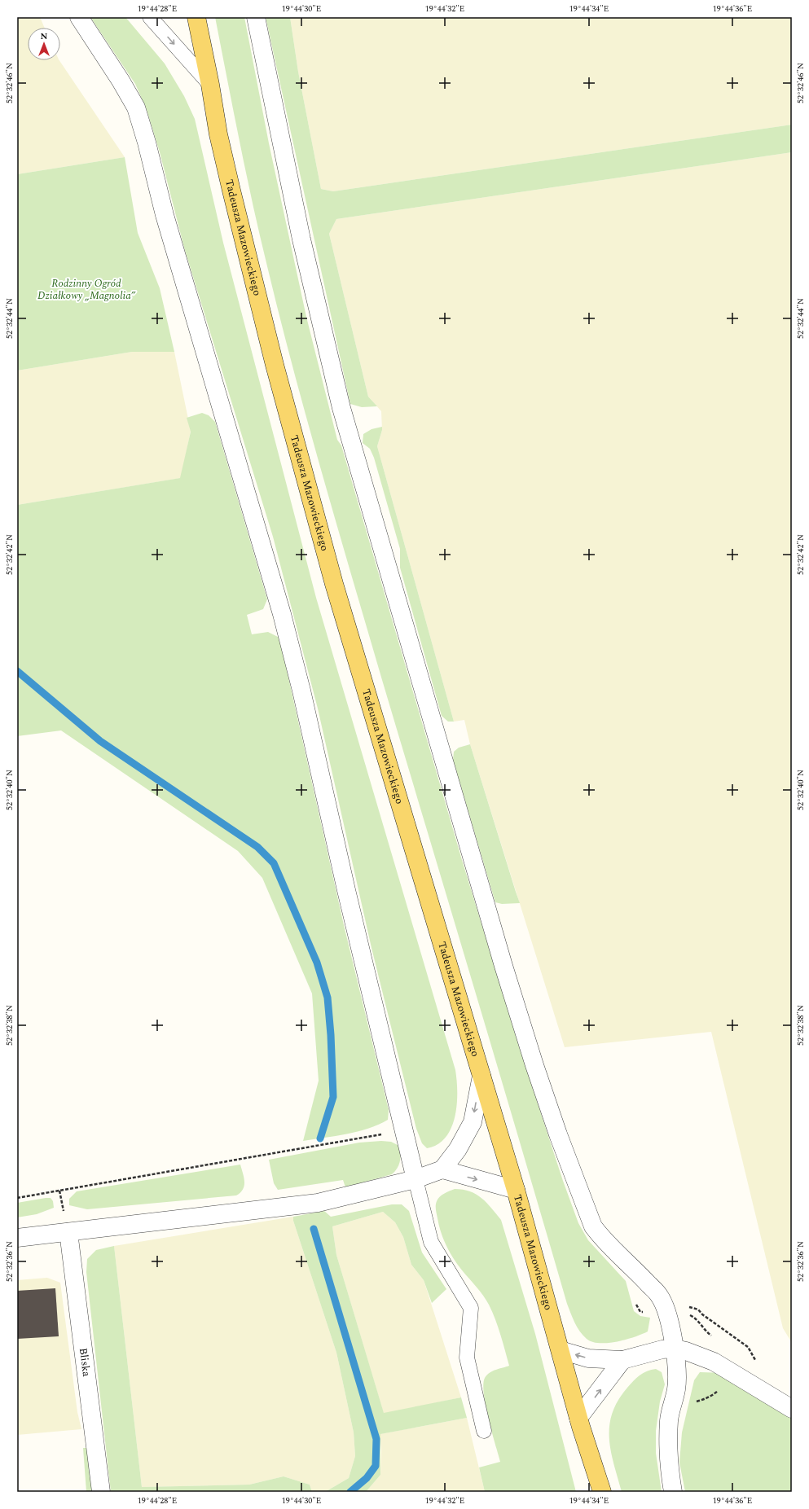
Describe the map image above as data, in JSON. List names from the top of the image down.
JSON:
{
  "streets": {
    "main road": ["Tadeusza Mazowieckiego"],
    "street": ["Bliska"]
  },
  "parks": ["Rodzinny Ogród Działkowy „Magnolia”"],
  "north": "top",
  "coordinates": [
    "19°44'28\"E",
    "19°44'30\"E",
    "19°44'32\"E",
    "19°44'34\"E",
    "19°44'36\"E",
    "52°32'46\"N",
    "52°32'44\"N",
    "52°32'42\"N",
    "52°32'40\"N",
    "52°32'38\"N",
    "52°32'36\"N"
  ]
}
